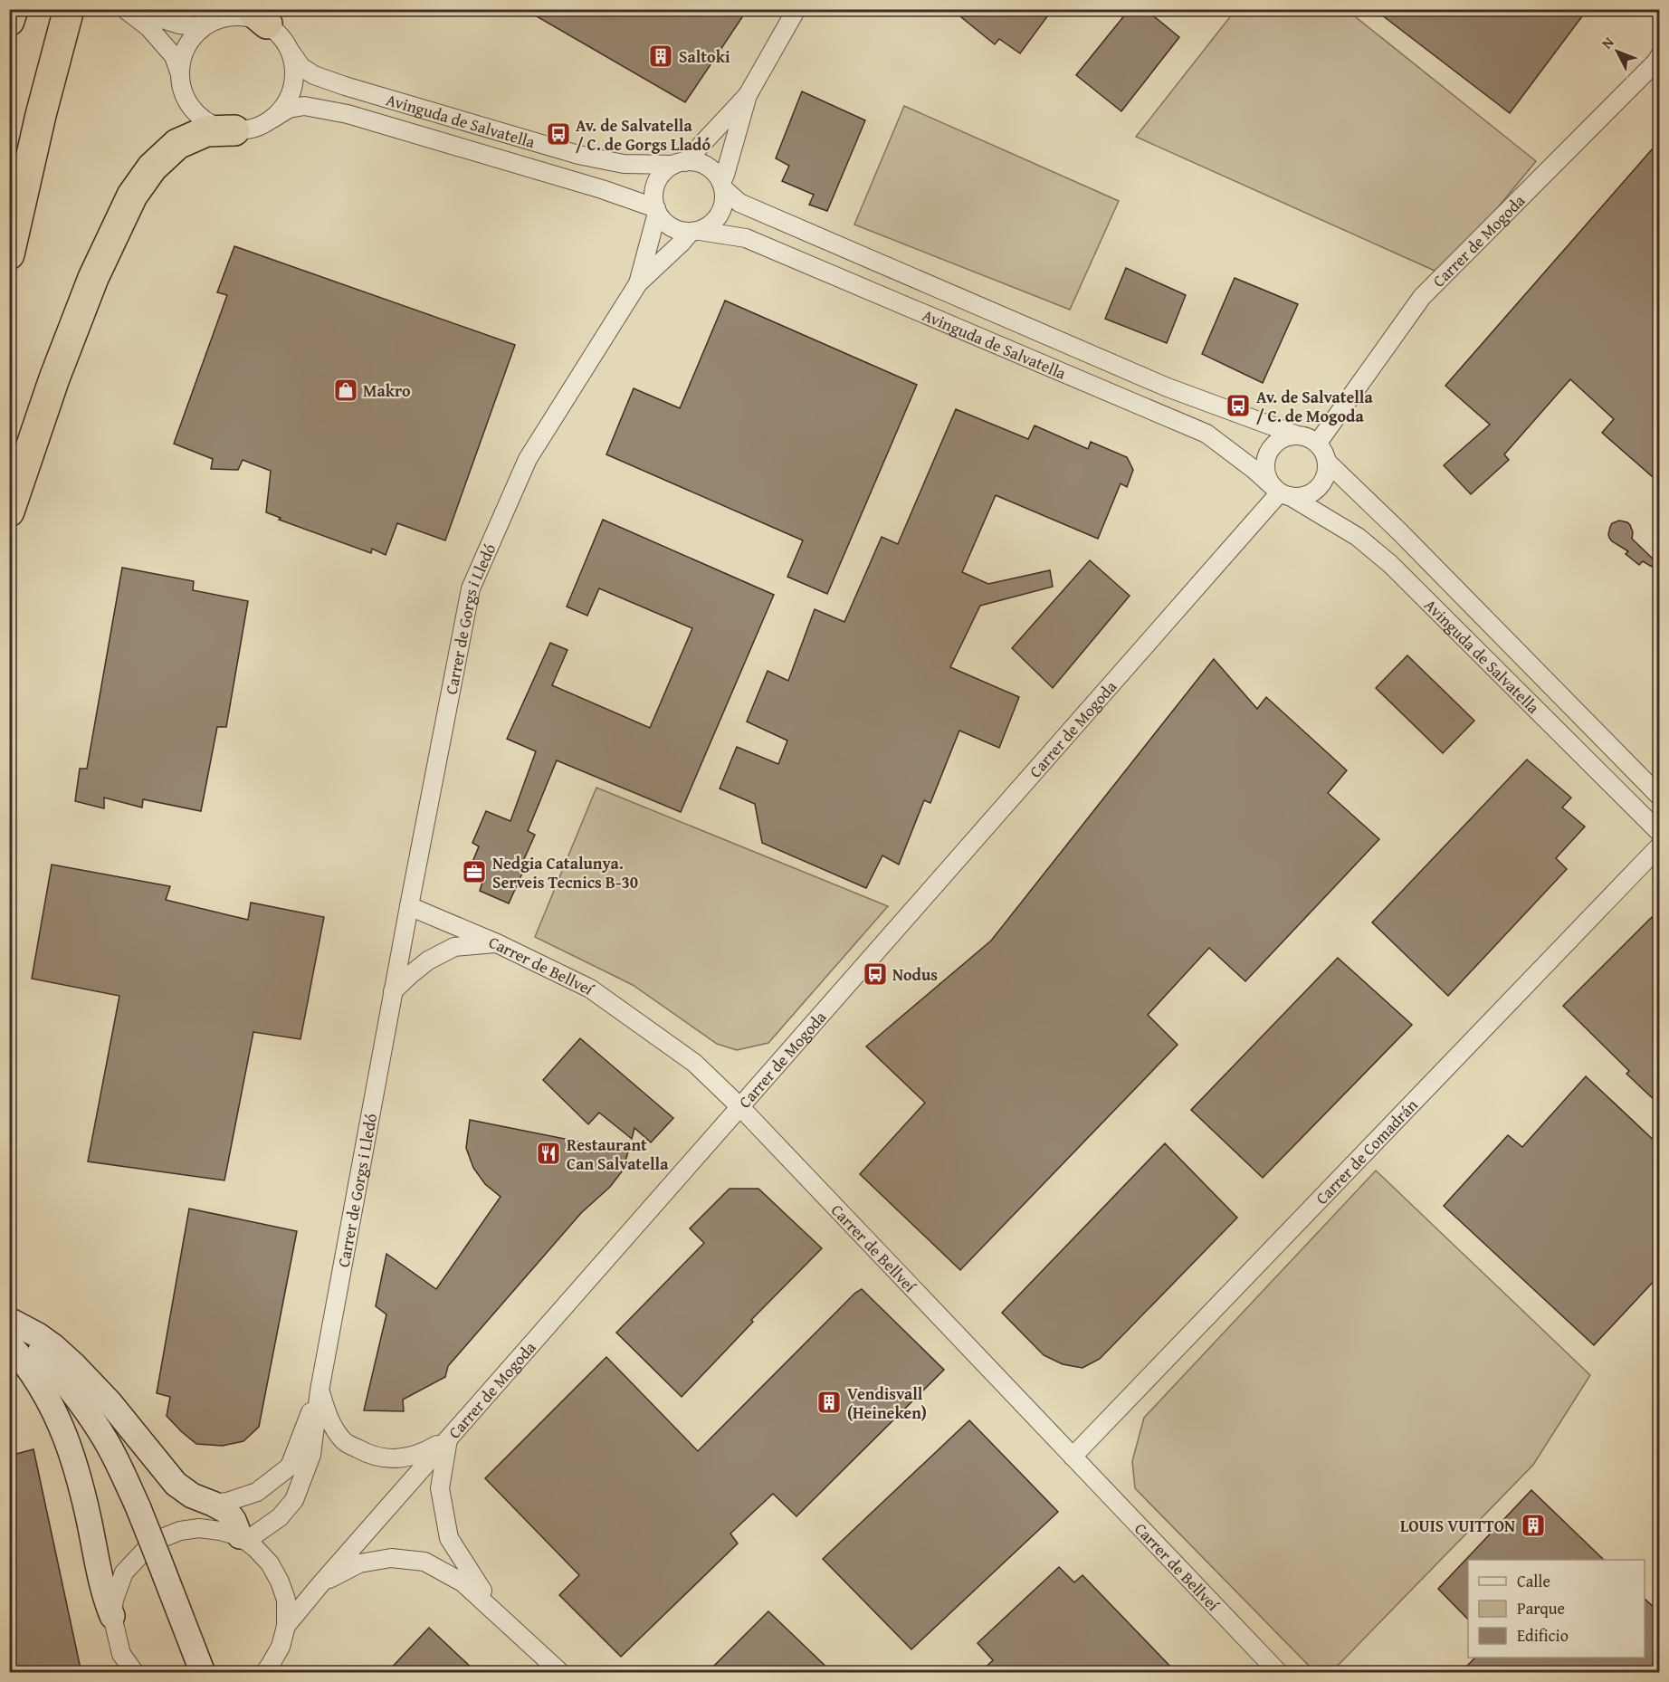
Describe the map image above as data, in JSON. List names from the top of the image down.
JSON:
{
  "streets": {
    "street": [
      "Avinguda de Salvatella",
      "Carrer de Mogoda",
      "Carrer de Gorgs i Lledó",
      "Carrer de Bellveí",
      "Carrer de Comadrán"
    ]
  },
  "crossings": [
    ["Avinguda de Salvatella", "Carrer de Mogoda"],
    ["Avinguda de Salvatella", "Carrer de Gorgs i Lledó"],
    ["Carrer de Mogoda", "Carrer de Gorgs i Lledó"],
    ["Carrer de Mogoda", "Carrer de Bellveí"],
    ["Carrer de Gorgs i Lledó", "Carrer de Bellveí"],
    ["Carrer de Bellveí", "Carrer de Comadrán"]
  ],
  "places": {
    "building": ["Saltoki", "Vendisvall (Heineken)", "LOUIS VUITTON"],
    "bus stop": ["Av. de Salvatella / C. de Gorgs Lladó", "Av. de Salvatella / C. de Mogoda", "Nodus"],
    "shop": ["Makro"],
    "office": ["Nedgia Catalunya. Serveis Tecnics B-30"],
    "restaurant": ["Restaurant Can Salvatella"]
  },
  "legend": ["Calle", "Parque", "Edificio"],
  "north": "top left"
}
